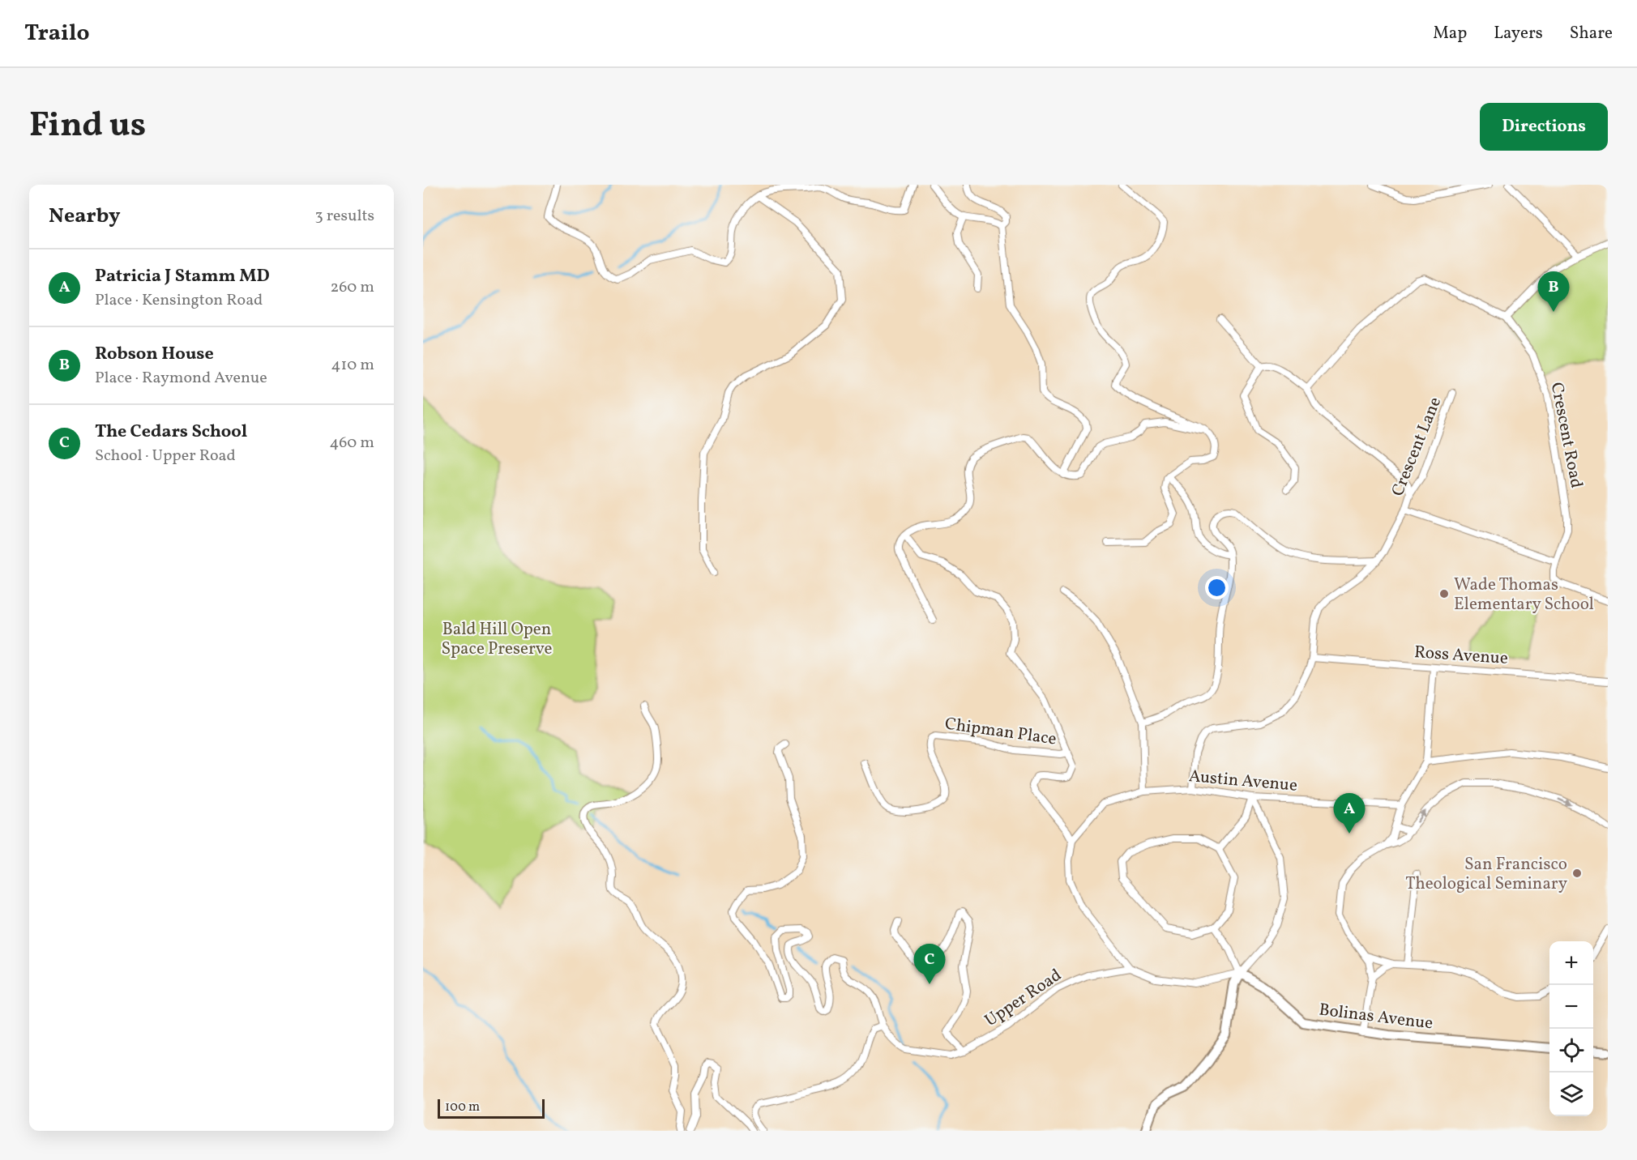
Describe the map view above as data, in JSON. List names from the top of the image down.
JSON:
{
  "streets": {
    "street": [
      "Crescent Road",
      "Crescent Lane",
      "Ross Avenue",
      "Chipman Place",
      "Austin Avenue",
      "Upper Road",
      "Bolinas Avenue"
    ]
  },
  "crossings": [
    ["Crescent Lane", "Ross Avenue"],
    ["Crescent Lane", "Austin Avenue"]
  ],
  "parks": ["Bald Hill Open Space Preserve"],
  "places": ["Wade Thomas Elementary School", "San Francisco Theological Seminary"],
  "scale_bar": "100 m",
  "page": {
    "header": "Trailo",
    "nav": ["Map", "Layers", "Share"],
    "title": "Find us",
    "buttons": "Directions",
    "heading": ["Nearby", "3 results"],
    "list": [
      {
        "mark": "A",
        "name": "Patricia J Stamm MD",
        "note": "Place · Kensington Road",
        "value": "260 m"
      },
      {
        "mark": "B",
        "name": "Robson House",
        "note": "Place · Raymond Avenue",
        "value": "410 m"
      },
      {
        "mark": "C",
        "name": "The Cedars School",
        "note": "School · Upper Road",
        "value": "460 m"
      }
    ],
    "pins": ["B", "A", "C"],
    "map_buttons": ["+", "−"],
    "scale": "100 m"
  }
}
